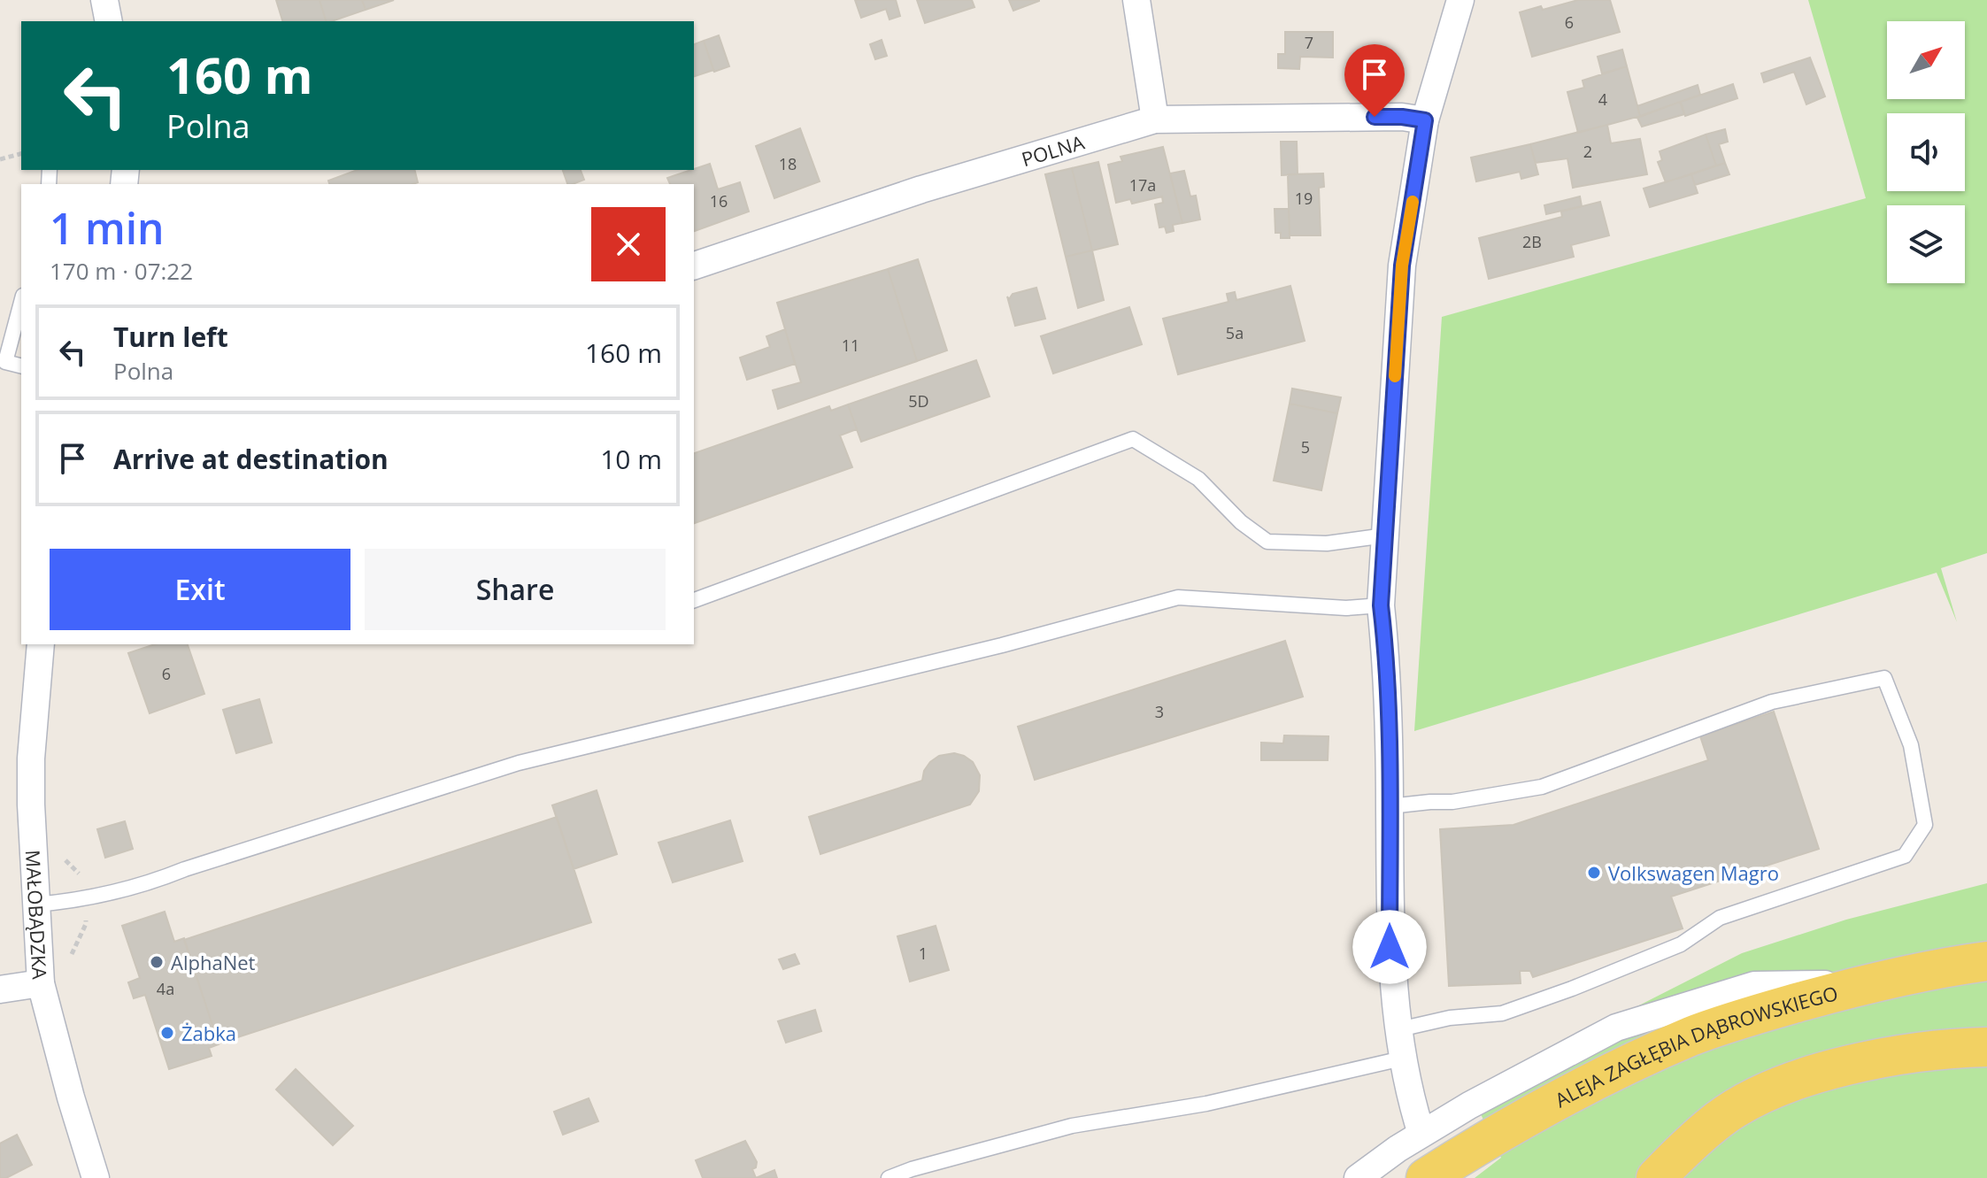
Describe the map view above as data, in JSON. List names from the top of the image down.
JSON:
{
  "streets": {
    "main road": ["ALEJA ZAGŁĘBIA DĄBROWSKIEGO"],
    "street": ["POLNA", "MAŁOBĄDZKA"]
  },
  "places": ["Volkswagen Magro", "AlphaNet", "Żabka"],
  "house_numbers": [
    "6",
    "7",
    "4",
    "2",
    "18",
    "17a",
    "19",
    "16",
    "2B",
    "5a",
    "11",
    "5D",
    "5",
    "6",
    "3",
    "1",
    "4a"
  ],
  "north": "top right",
  "page": {
    "turn": ["160 m", "Polna"],
    "heading": ["1 min", "170 m · 07:22"],
    "list": [
      {
        "name": "Turn left",
        "note": "Polna",
        "value": "160 m"
      },
      {
        "name": "Arrive at destination",
        "value": "10 m"
      }
    ],
    "buttons": ["Exit", "Share"]
  }
}
